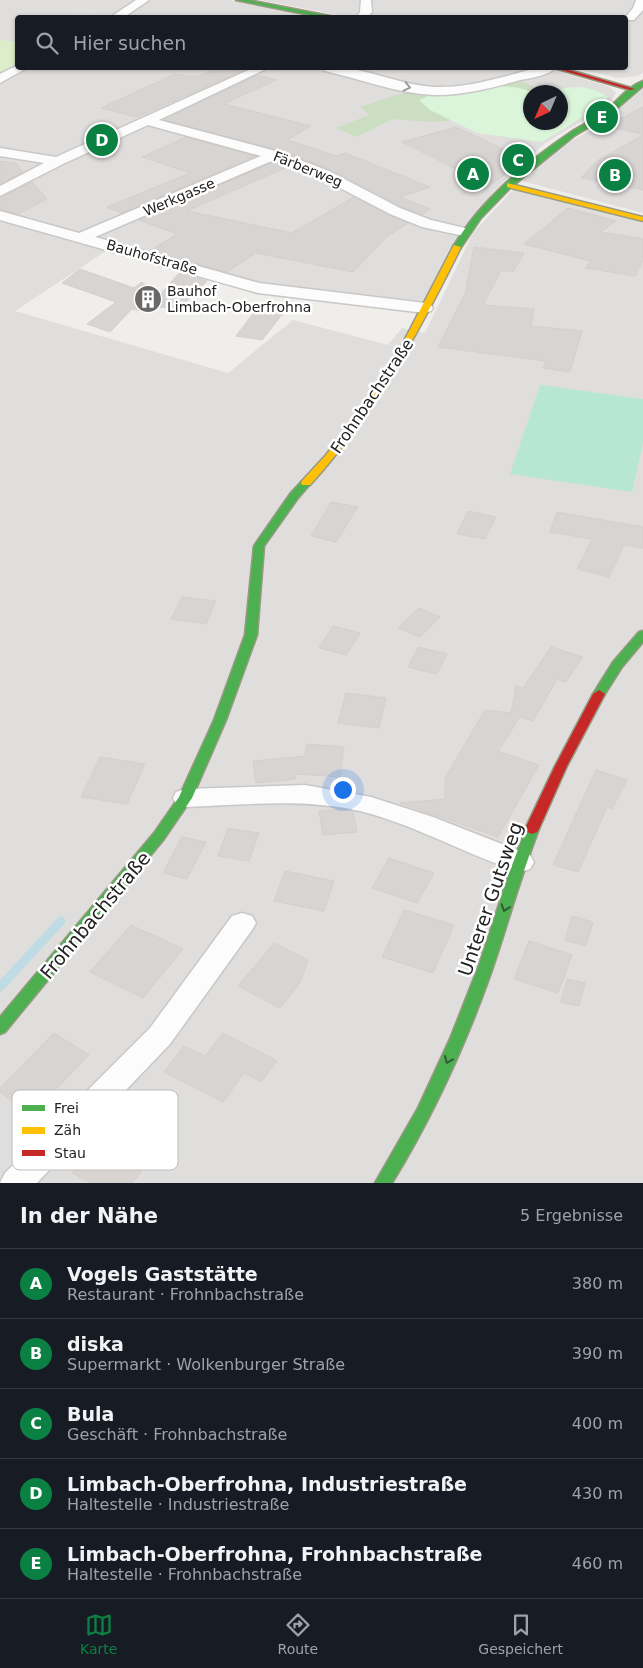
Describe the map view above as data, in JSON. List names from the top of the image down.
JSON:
{
  "streets": {
    "street": [
      "Färberweg",
      "Werkgasse",
      "Bauhofstraße",
      "Frohnbachstraße",
      "Unterer Gutsweg"
    ]
  },
  "crossings": [
    ["Färberweg", "Werkgasse"],
    ["Färberweg", "Frohnbachstraße"],
    ["Werkgasse", "Bauhofstraße"],
    ["Bauhofstraße", "Frohnbachstraße"]
  ],
  "one_way": ["Unterer Gutsweg"],
  "places": {
    "building": ["Bauhof Limbach-Oberfrohna"]
  },
  "legend": ["Frei", "Zäh", "Stau"],
  "north": "bottom left",
  "page": {
    "search": "Hier suchen",
    "pins": [
      "E",
      "D",
      "C",
      "A",
      "B"
    ],
    "heading": ["In der Nähe", "5 Ergebnisse"],
    "list": [
      {
        "mark": "A",
        "name": "Vogels Gaststätte",
        "note": "Restaurant · Frohnbachstraße",
        "value": "380 m"
      },
      {
        "mark": "B",
        "name": "diska",
        "note": "Supermarkt · Wolkenburger Straße",
        "value": "390 m"
      },
      {
        "mark": "C",
        "name": "Bula",
        "note": "Geschäft · Frohnbachstraße",
        "value": "400 m"
      },
      {
        "mark": "D",
        "name": "Limbach-Oberfrohna, Industriestraße",
        "note": "Haltestelle · Industriestraße",
        "value": "430 m"
      },
      {
        "mark": "E",
        "name": "Limbach-Oberfrohna, Frohnbachstraße",
        "note": "Haltestelle · Frohnbachstraße",
        "value": "460 m"
      }
    ],
    "nav": ["Karte", "Route", "Gespeichert"]
  }
}
